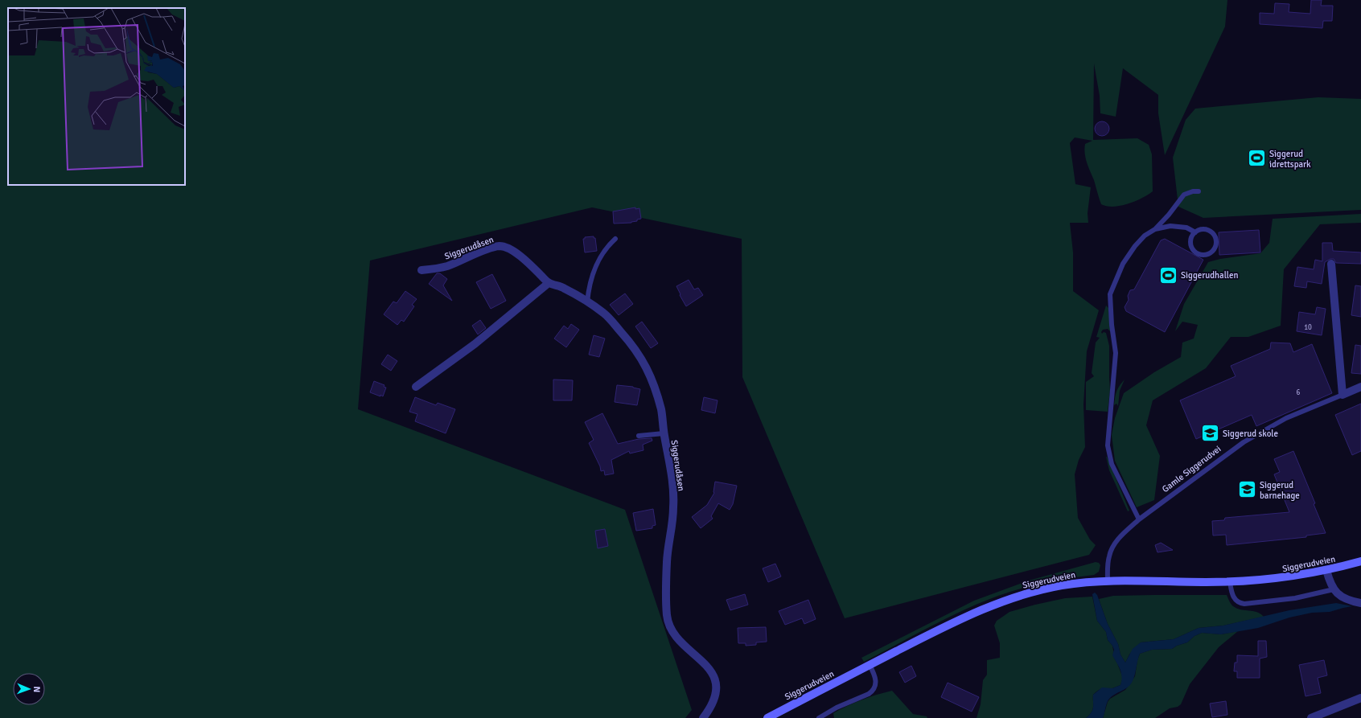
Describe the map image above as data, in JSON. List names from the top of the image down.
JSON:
{
  "streets": {
    "main road": ["Siggerudveien"],
    "street": ["Siggerudåsen", "Gamle Siggerudvei"]
  },
  "crossings": [
    ["Gamle Siggerudvei", "Siggerudveien"]
  ],
  "places": {
    "sports": ["Siggerud idrettspark", "Siggerudhallen"],
    "school or university": ["Siggerud skole", "Siggerud barnehage"]
  },
  "house_numbers": ["10", "6"],
  "north": "right"
}
